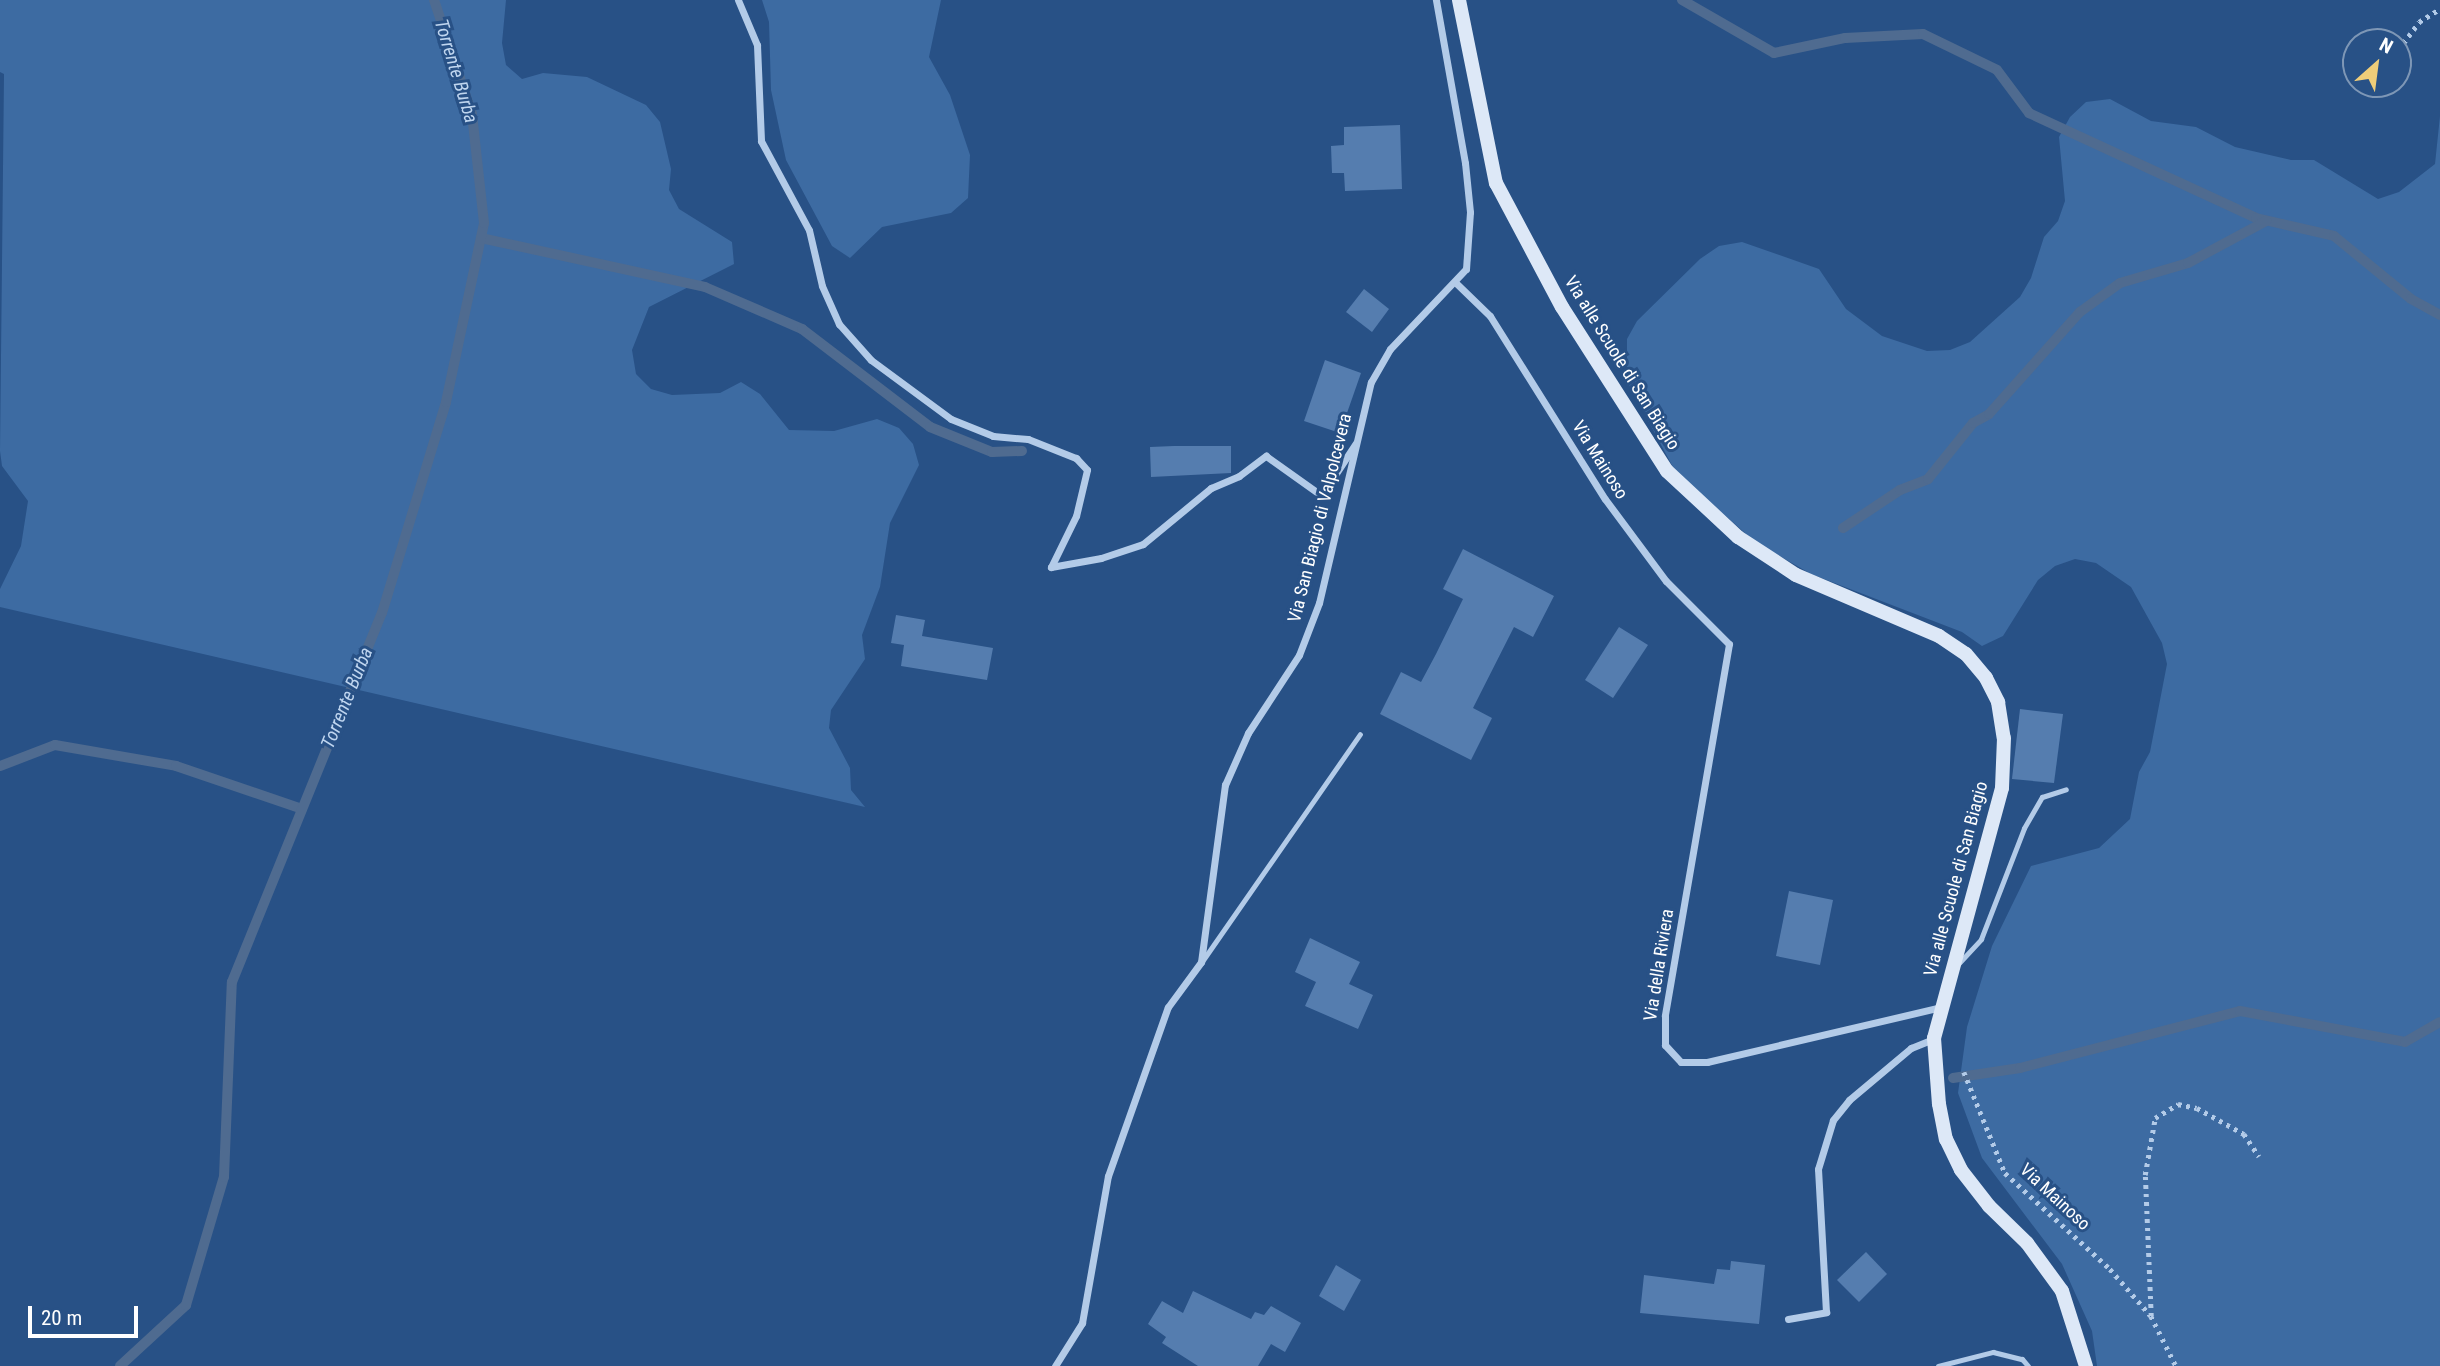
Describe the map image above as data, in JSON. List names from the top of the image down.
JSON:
{
  "streets": {
    "street": [
      "Via alle Scuole di San Biagio",
      "Via Mainoso",
      "Via San Biagio di Valpolcevera",
      "Via della Riviera"
    ]
  },
  "crossings": [
    ["Via alle Scuole di San Biagio", "Via Mainoso"],
    ["Via alle Scuole di San Biagio", "Via della Riviera"],
    ["Via Mainoso", "Via San Biagio di Valpolcevera"],
    ["Via Mainoso", "Via della Riviera"]
  ],
  "water": ["Torrente Burba"],
  "scale_bar": "20 m",
  "north": "top right"
}
